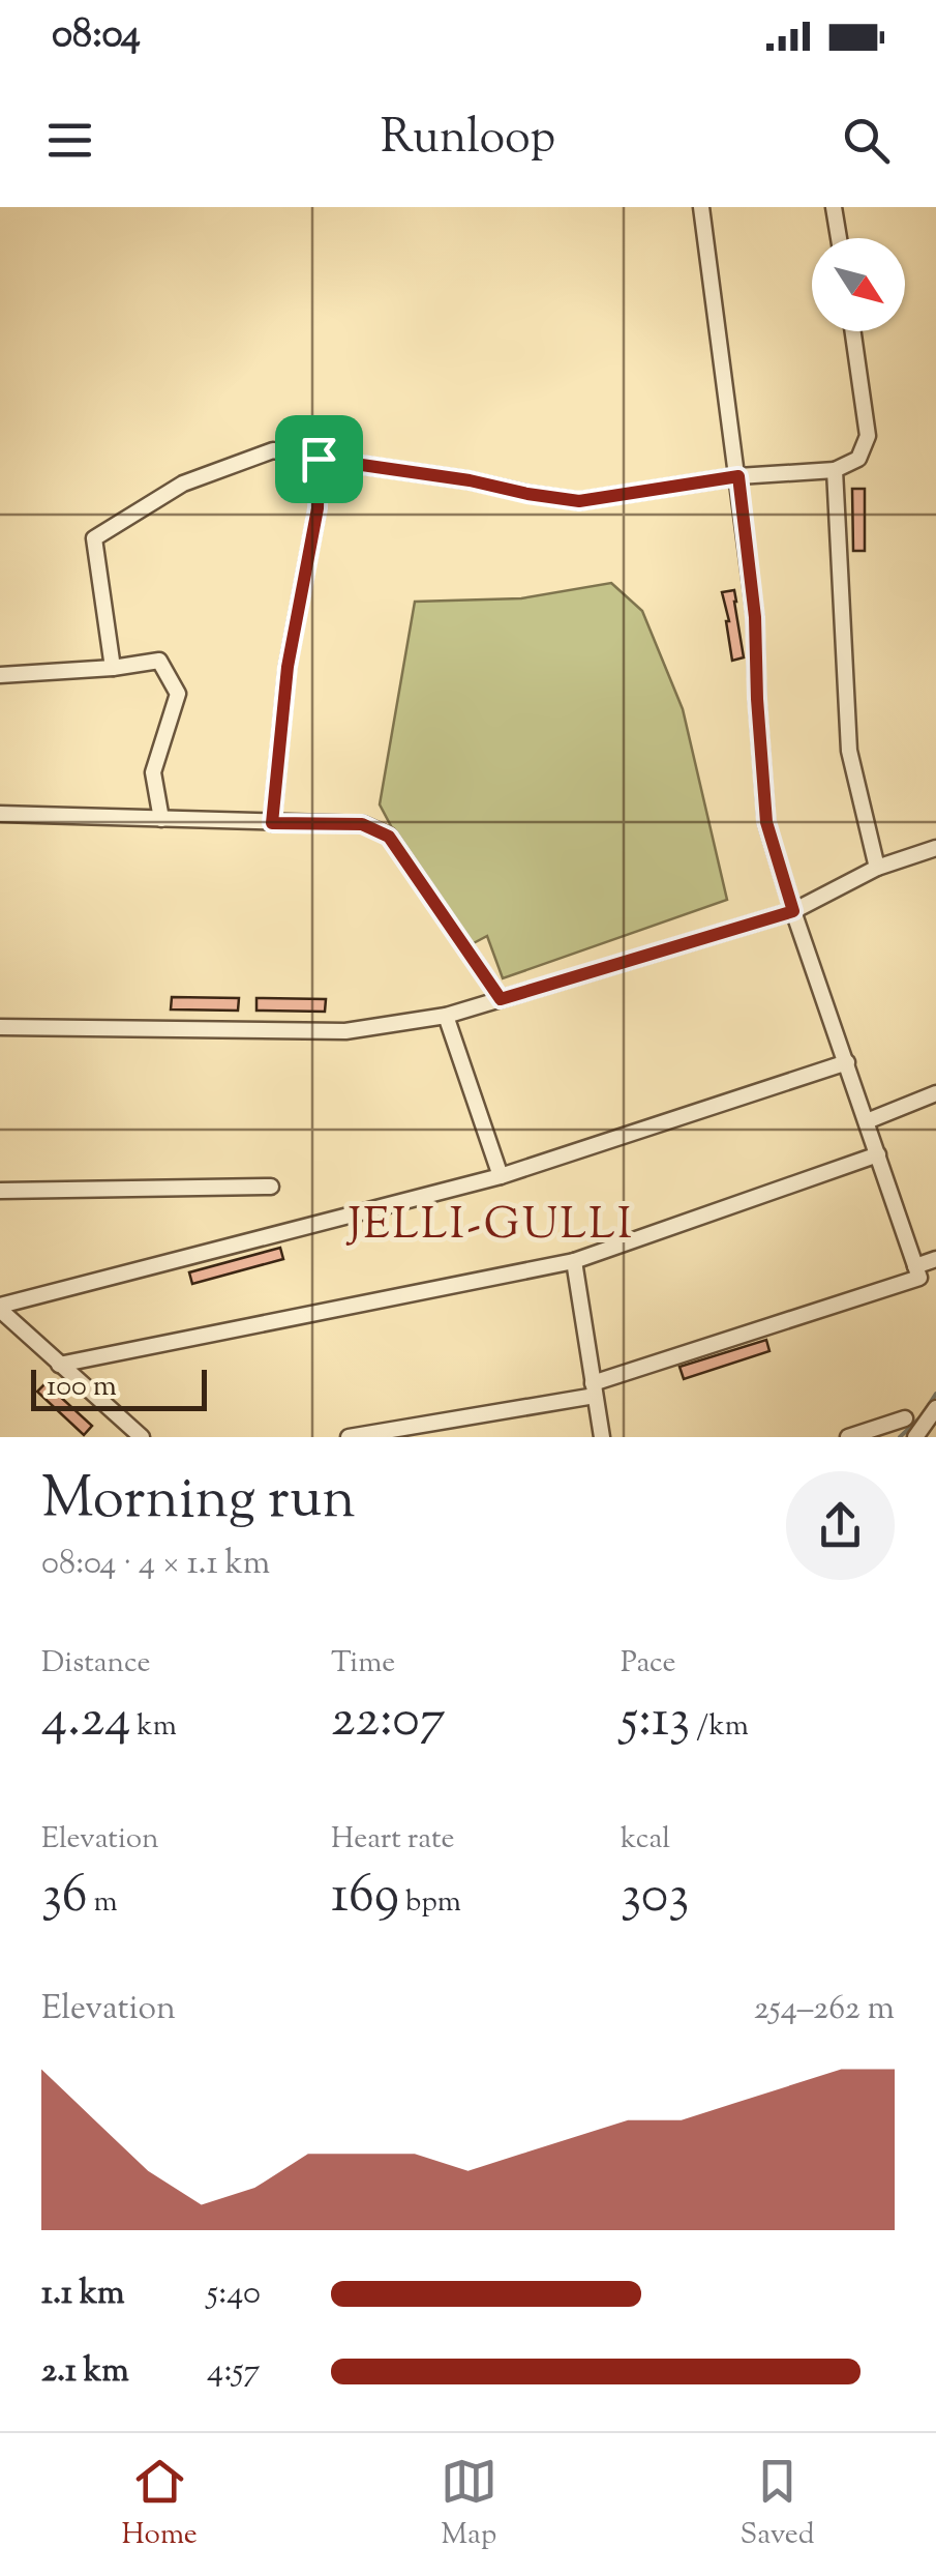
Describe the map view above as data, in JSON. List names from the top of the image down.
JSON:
{
  "districts": ["JELLI-GULLI"],
  "scale_bar": "100 m",
  "north": "bottom right",
  "page": {
    "status": "08:04",
    "header": "Runloop",
    "scale": "100 m",
    "heading": ["Morning run", "08:04 · 4 × 1.1 km"],
    "stats": [
      ["Distance", "4.24 km"],
      ["Time", "22:07"],
      ["Pace", "5:13 /km"],
      ["Elevation", "36 m"],
      ["Heart rate", "169 bpm"],
      ["kcal", "303"]
    ],
    "chart": ["Elevation", "254–262 m"],
    "list": [
      {
        "name": "1.1 km",
        "note": "5:40"
      },
      {
        "name": "2.1 km",
        "note": "4:57"
      }
    ],
    "tabs": ["Home", "Map", "Saved"]
  }
}
